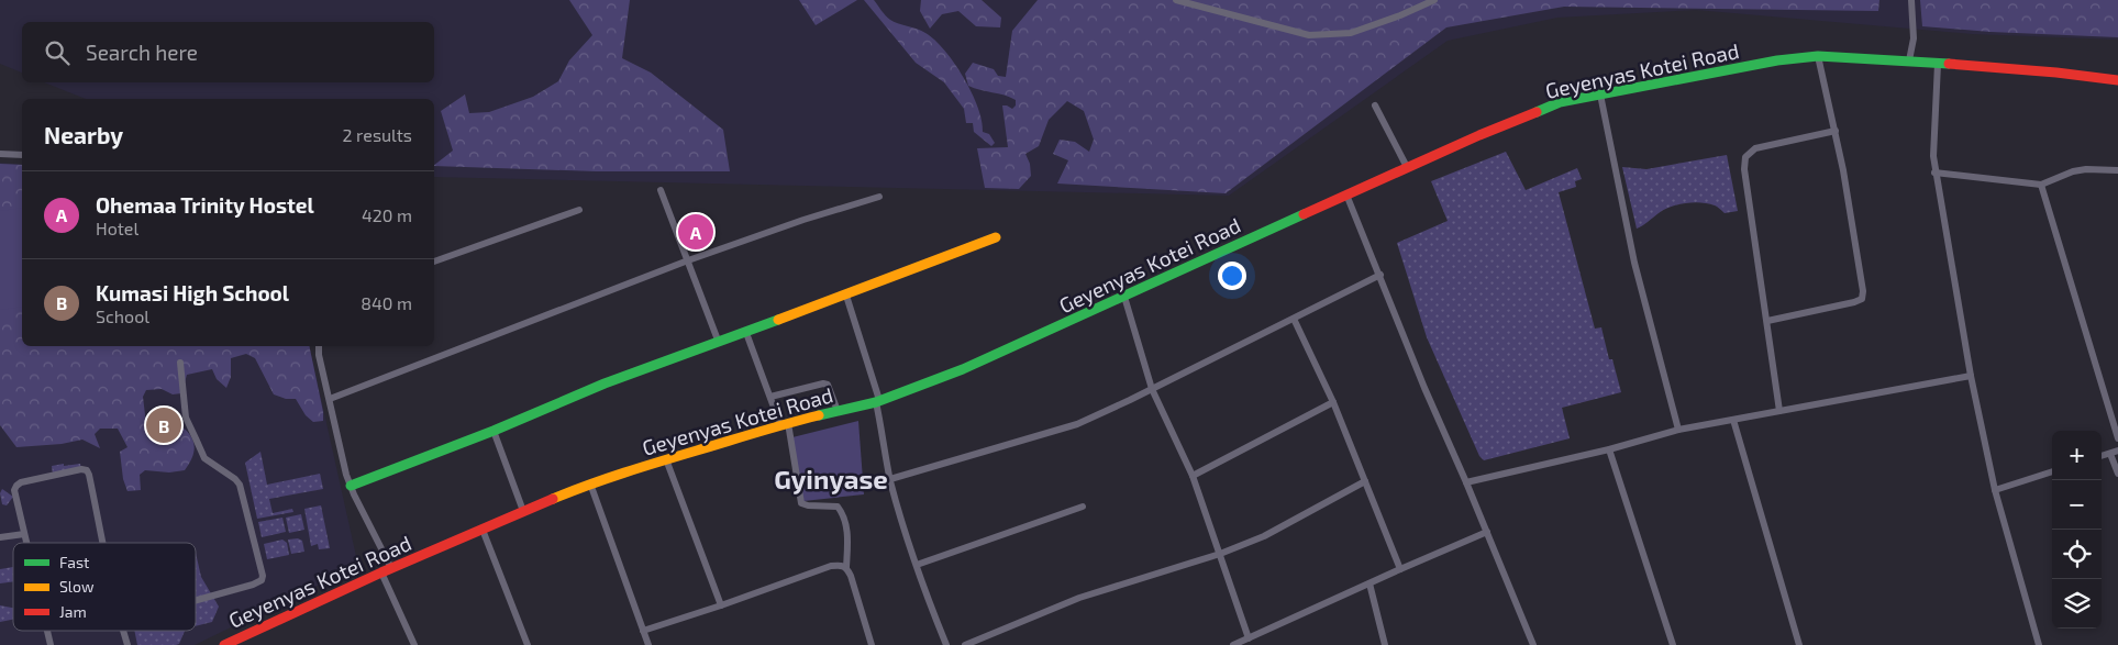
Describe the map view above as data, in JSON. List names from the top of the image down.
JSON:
{
  "streets": {
    "street": ["Geyenyas Kotei Road"]
  },
  "districts": ["Gyinyase"],
  "legend": ["Fast", "Slow", "Jam"],
  "page": {
    "search": "Search here",
    "heading": ["Nearby", "2 results"],
    "list": [
      {
        "mark": "A",
        "name": "Ohemaa Trinity Hostel",
        "note": "Hotel",
        "value": "420 m"
      },
      {
        "mark": "B",
        "name": "Kumasi High School",
        "note": "School",
        "value": "840 m"
      }
    ],
    "pins": ["A", "B"],
    "map_buttons": ["+", "−"]
  }
}
